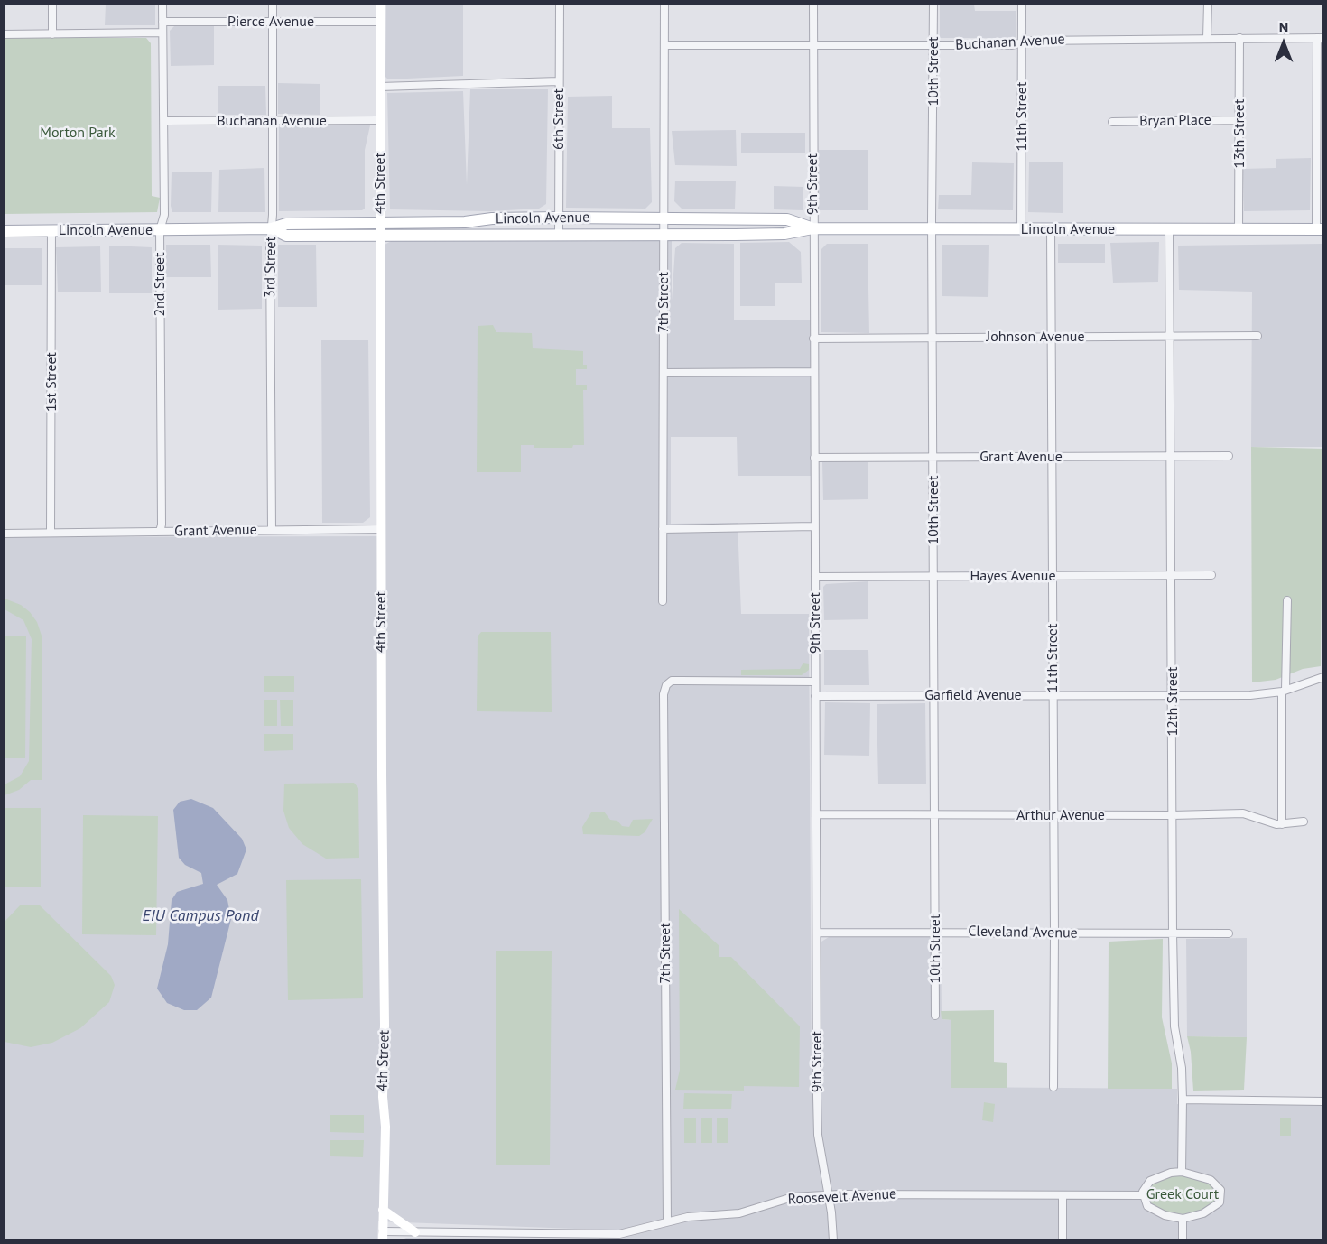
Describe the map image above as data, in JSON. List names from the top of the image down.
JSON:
{
  "streets": {
    "main road": ["Lincoln Avenue"],
    "street": [
      "Pierce Avenue",
      "Buchanan Avenue",
      "10th Street",
      "11th Street",
      "6th Street",
      "Bryan Place",
      "13th Street",
      "4th Street",
      "9th Street",
      "3rd Street",
      "2nd Street",
      "7th Street",
      "Johnson Avenue",
      "1st Street",
      "Grant Avenue",
      "Hayes Avenue",
      "Garfield Avenue",
      "12th Street",
      "Arthur Avenue",
      "Cleveland Avenue",
      "Roosevelt Avenue"
    ]
  },
  "crossings": [
    ["Pierce Avenue", "4th Street"],
    ["Pierce Avenue", "3rd Street"],
    ["Pierce Avenue", "2nd Street"],
    ["Buchanan Avenue", "10th Street"],
    ["Buchanan Avenue", "11th Street"],
    ["Buchanan Avenue", "13th Street"],
    ["Buchanan Avenue", "4th Street"],
    ["Buchanan Avenue", "9th Street"],
    ["Buchanan Avenue", "3rd Street"],
    ["Buchanan Avenue", "2nd Street"],
    ["Buchanan Avenue", "7th Street"],
    ["10th Street", "Lincoln Avenue"],
    ["10th Street", "Johnson Avenue"],
    ["10th Street", "Grant Avenue"],
    ["10th Street", "Hayes Avenue"],
    ["10th Street", "Garfield Avenue"],
    ["10th Street", "Arthur Avenue"],
    ["10th Street", "Cleveland Avenue"],
    ["11th Street", "Lincoln Avenue"],
    ["11th Street", "Johnson Avenue"],
    ["11th Street", "Grant Avenue"],
    ["11th Street", "Hayes Avenue"],
    ["11th Street", "Garfield Avenue"],
    ["11th Street", "Arthur Avenue"],
    ["11th Street", "Cleveland Avenue"],
    ["6th Street", "Lincoln Avenue"],
    ["Bryan Place", "13th Street"],
    ["13th Street", "Lincoln Avenue"],
    ["4th Street", "Lincoln Avenue"],
    ["4th Street", "Grant Avenue"],
    ["4th Street", "Roosevelt Avenue"],
    ["9th Street", "Lincoln Avenue"],
    ["9th Street", "7th Street"],
    ["9th Street", "Johnson Avenue"],
    ["9th Street", "Grant Avenue"],
    ["9th Street", "Hayes Avenue"],
    ["9th Street", "Garfield Avenue"],
    ["9th Street", "Arthur Avenue"],
    ["9th Street", "Cleveland Avenue"],
    ["9th Street", "Roosevelt Avenue"],
    ["Lincoln Avenue", "3rd Street"],
    ["Lincoln Avenue", "2nd Street"],
    ["Lincoln Avenue", "7th Street"],
    ["Lincoln Avenue", "1st Street"],
    ["Lincoln Avenue", "12th Street"],
    ["3rd Street", "Grant Avenue"],
    ["2nd Street", "Grant Avenue"],
    ["7th Street", "Roosevelt Avenue"],
    ["Johnson Avenue", "12th Street"],
    ["1st Street", "Grant Avenue"],
    ["Grant Avenue", "12th Street"],
    ["Hayes Avenue", "12th Street"],
    ["Garfield Avenue", "12th Street"],
    ["12th Street", "Arthur Avenue"],
    ["12th Street", "Cleveland Avenue"],
    ["12th Street", "Roosevelt Avenue"]
  ],
  "water": ["EIU Campus Pond"],
  "parks": ["Morton Park", "Greek Court"],
  "north": "top"
}
